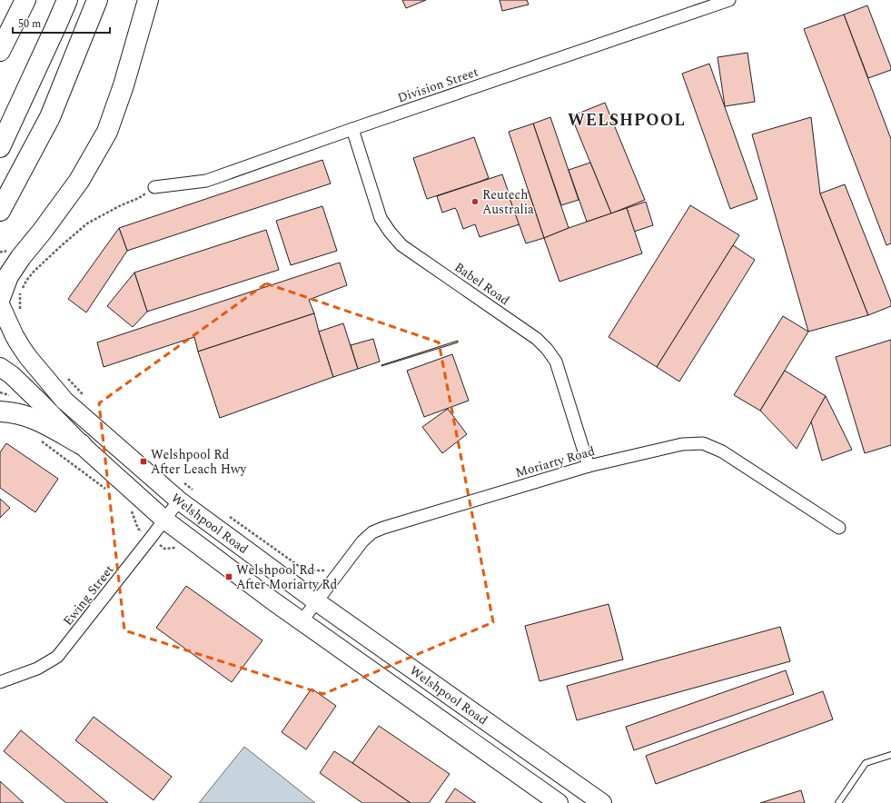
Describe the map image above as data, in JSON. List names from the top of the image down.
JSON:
{
  "streets": {
    "main road": ["Welshpool Road"],
    "street": [
      "Division Street",
      "Babel Road",
      "Moriarty Road",
      "Ewing Street"
    ]
  },
  "crossings": [
    ["Division Street", "Babel Road"],
    ["Babel Road", "Moriarty Road"],
    ["Moriarty Road", "Welshpool Road"],
    ["Welshpool Road", "Ewing Street"]
  ],
  "districts": ["WELSHPOOL"],
  "places": {
    "other": ["Reutech Australia"],
    "transit": ["Welshpool Rd After Leach Hwy", "Welshpool Rd After Moriarty Rd"]
  },
  "scale_bar": "50 m"
}
